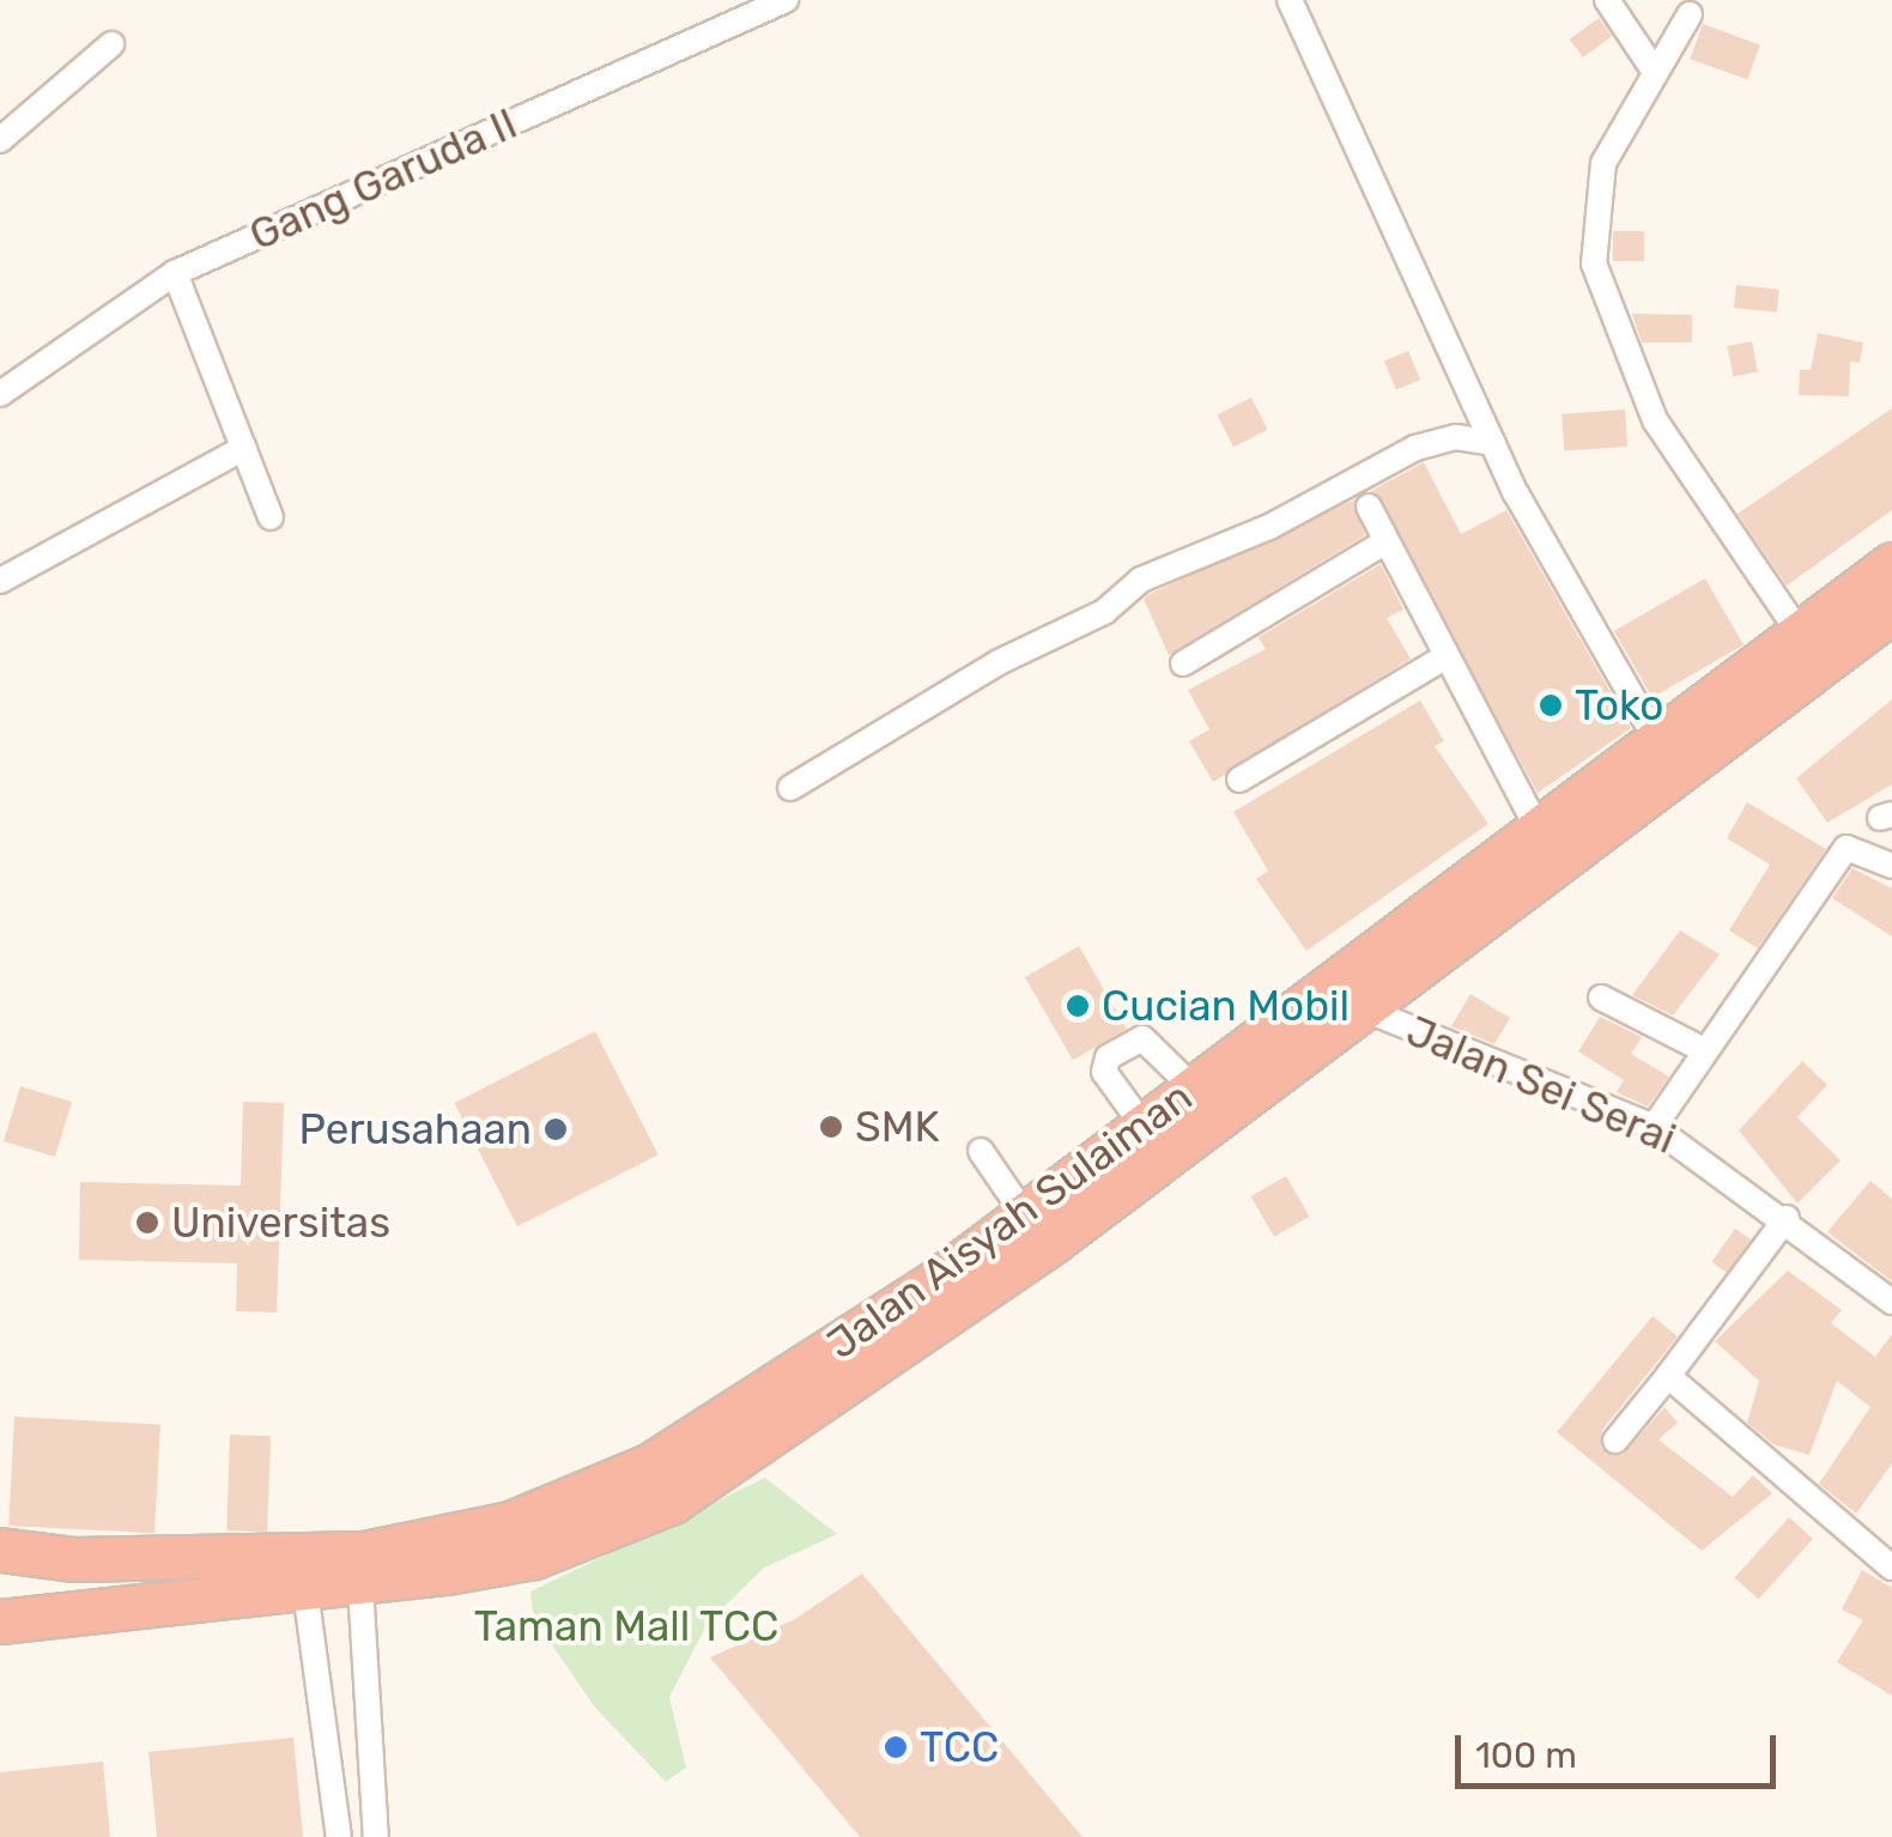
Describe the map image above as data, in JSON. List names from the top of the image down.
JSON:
{
  "streets": {
    "highway": ["Jalan Aisyah Sulaiman"],
    "street": ["Gang Garuda II", "Jalan Sei Serai"]
  },
  "crossings": [
    ["Jalan Sei Serai", "Jalan Aisyah Sulaiman"]
  ],
  "parks": ["Taman Mall TCC"],
  "places": [
    "Toko",
    "Cucian Mobil",
    "SMK",
    "Perusahaan",
    "Universitas",
    "TCC"
  ],
  "scale_bar": "100 m"
}
